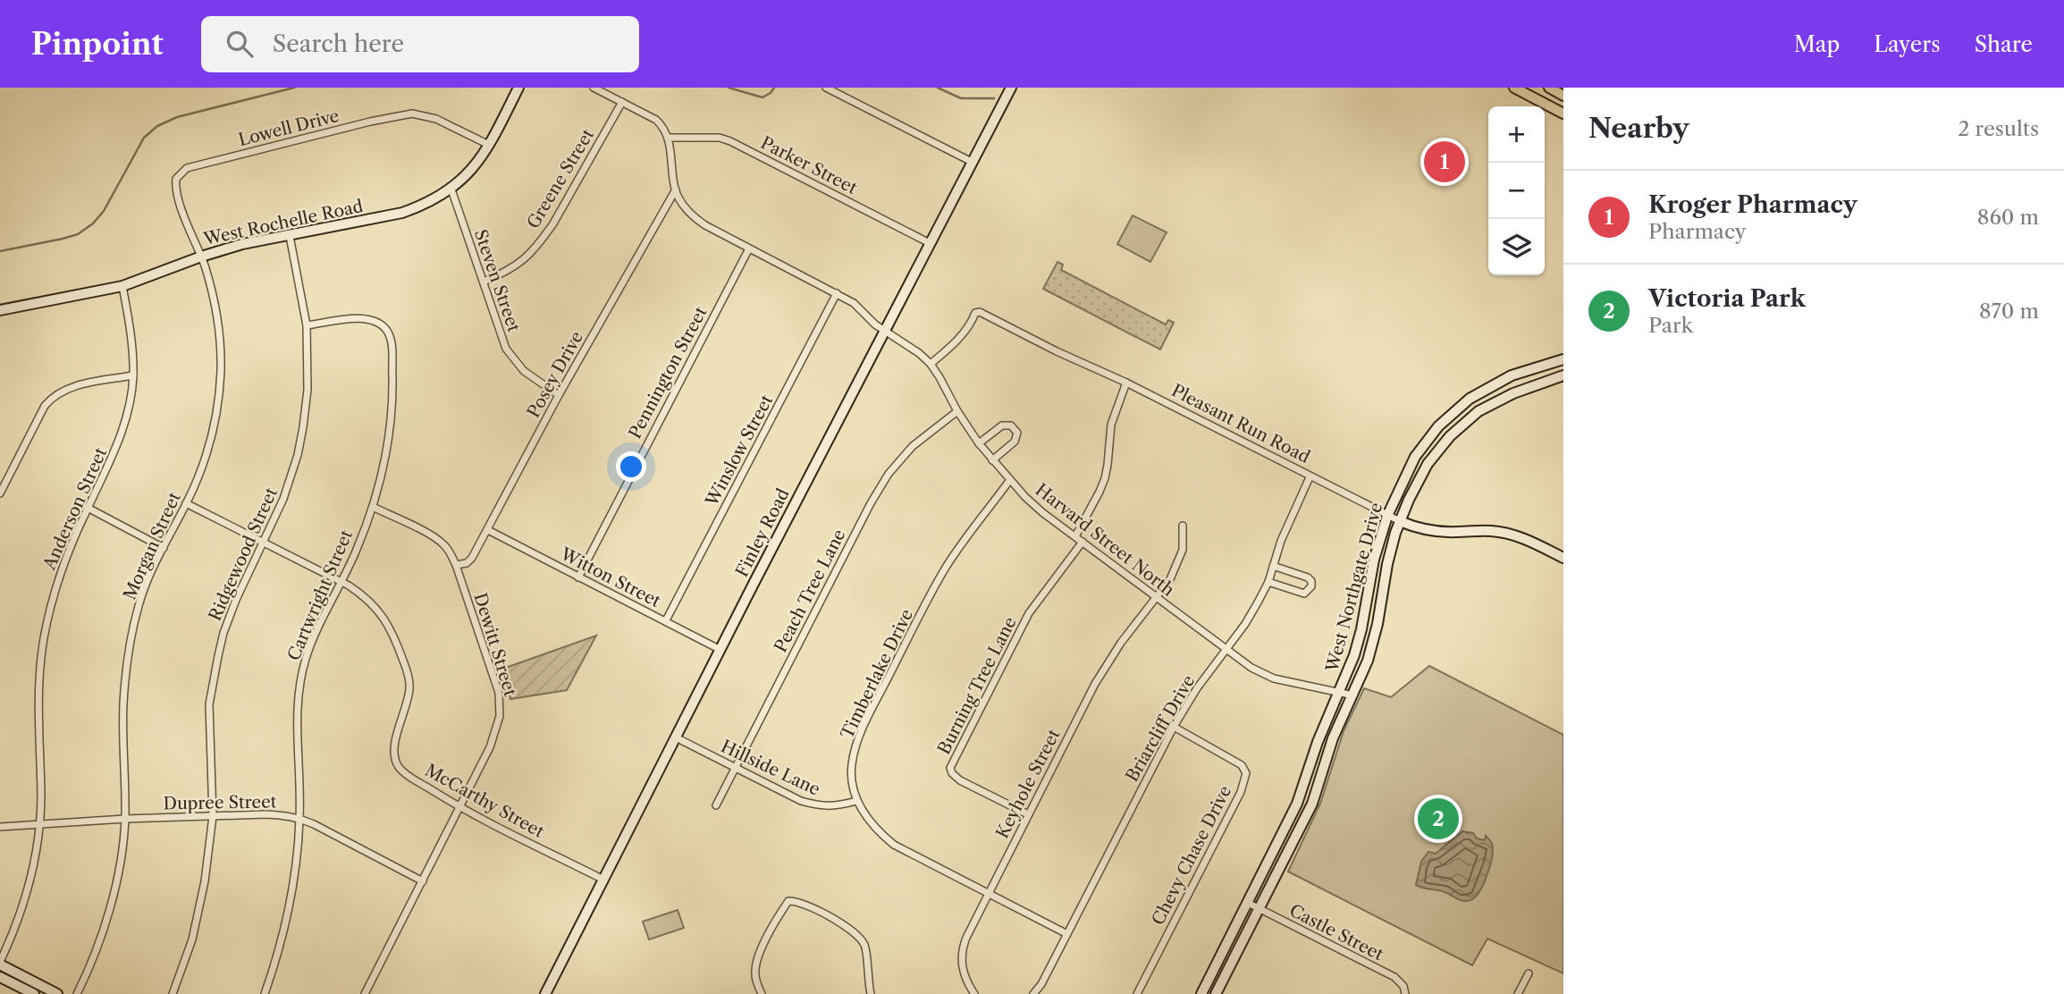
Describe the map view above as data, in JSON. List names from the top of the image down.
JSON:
{
  "streets": {
    "street": [
      "Lowell Drive",
      "Parker Street",
      "Greene Street",
      "West Rochelle Road",
      "Steven Street",
      "Pennington Street",
      "Posey Drive",
      "Pleasant Run Road",
      "Winslow Street",
      "Anderson Street",
      "Finley Road",
      "Harvard Street North",
      "Morgan Street",
      "Ridgewood Street",
      "Witton Street",
      "West Northgate Drive",
      "Peach Tree Lane",
      "Cartwright Street",
      "Dewitt Street",
      "Timberlake Drive",
      "Burning Tree Lane",
      "Briarcliff Drive",
      "Hillside Lane",
      "Keyhole Street",
      "McCarthy Street",
      "Dupree Street",
      "Chevy Chase Drive",
      "Castle Street"
    ]
  },
  "crossings": [
    ["Lowell Drive", "West Rochelle Road"],
    ["Lowell Drive", "Morgan Street"],
    ["Parker Street", "Finley Road"],
    ["Parker Street", "Harvard Street North"],
    ["Greene Street", "Steven Street"],
    ["West Rochelle Road", "Steven Street"],
    ["West Rochelle Road", "Anderson Street"],
    ["West Rochelle Road", "Morgan Street"],
    ["West Rochelle Road", "Ridgewood Street"],
    ["Steven Street", "Posey Drive"],
    ["Pennington Street", "Harvard Street North"],
    ["Pennington Street", "Witton Street"],
    ["Posey Drive", "Harvard Street North"],
    ["Posey Drive", "Witton Street"],
    ["Posey Drive", "Dewitt Street"],
    ["Pleasant Run Road", "Harvard Street North"],
    ["Pleasant Run Road", "West Northgate Drive"],
    ["Pleasant Run Road", "Briarcliff Drive"],
    ["Winslow Street", "Harvard Street North"],
    ["Winslow Street", "Witton Street"],
    ["Anderson Street", "Dupree Street"],
    ["Finley Road", "Harvard Street North"],
    ["Finley Road", "Witton Street"],
    ["Finley Road", "Hillside Lane"],
    ["Finley Road", "McCarthy Street"],
    ["Harvard Street North", "West Northgate Drive"],
    ["Harvard Street North", "Peach Tree Lane"],
    ["Harvard Street North", "Timberlake Drive"],
    ["Harvard Street North", "Burning Tree Lane"],
    ["Harvard Street North", "Briarcliff Drive"],
    ["Harvard Street North", "Keyhole Street"],
    ["Morgan Street", "McCarthy Street"],
    ["Morgan Street", "Dupree Street"],
    ["Ridgewood Street", "Cartwright Street"],
    ["Ridgewood Street", "McCarthy Street"],
    ["Ridgewood Street", "Dupree Street"],
    ["West Northgate Drive", "Castle Street"],
    ["Peach Tree Lane", "Hillside Lane"],
    ["Cartwright Street", "Dewitt Street"],
    ["Cartwright Street", "McCarthy Street"],
    ["Cartwright Street", "Dupree Street"],
    ["Dewitt Street", "McCarthy Street"],
    ["Dewitt Street", "Dupree Street"],
    ["Timberlake Drive", "Briarcliff Drive"],
    ["Timberlake Drive", "Hillside Lane"],
    ["Timberlake Drive", "Keyhole Street"],
    ["Burning Tree Lane", "Keyhole Street"],
    ["Briarcliff Drive", "Chevy Chase Drive"]
  ],
  "page": {
    "header": "Pinpoint",
    "search": "Search here",
    "nav": ["Map", "Layers", "Share"],
    "heading": ["Nearby", "2 results"],
    "map_buttons": ["+", "−"],
    "pins": ["1", "2"],
    "list": [
      {
        "mark": "1",
        "name": "Kroger Pharmacy",
        "note": "Pharmacy",
        "value": "860 m"
      },
      {
        "mark": "2",
        "name": "Victoria Park",
        "note": "Park",
        "value": "870 m"
      }
    ]
  }
}
